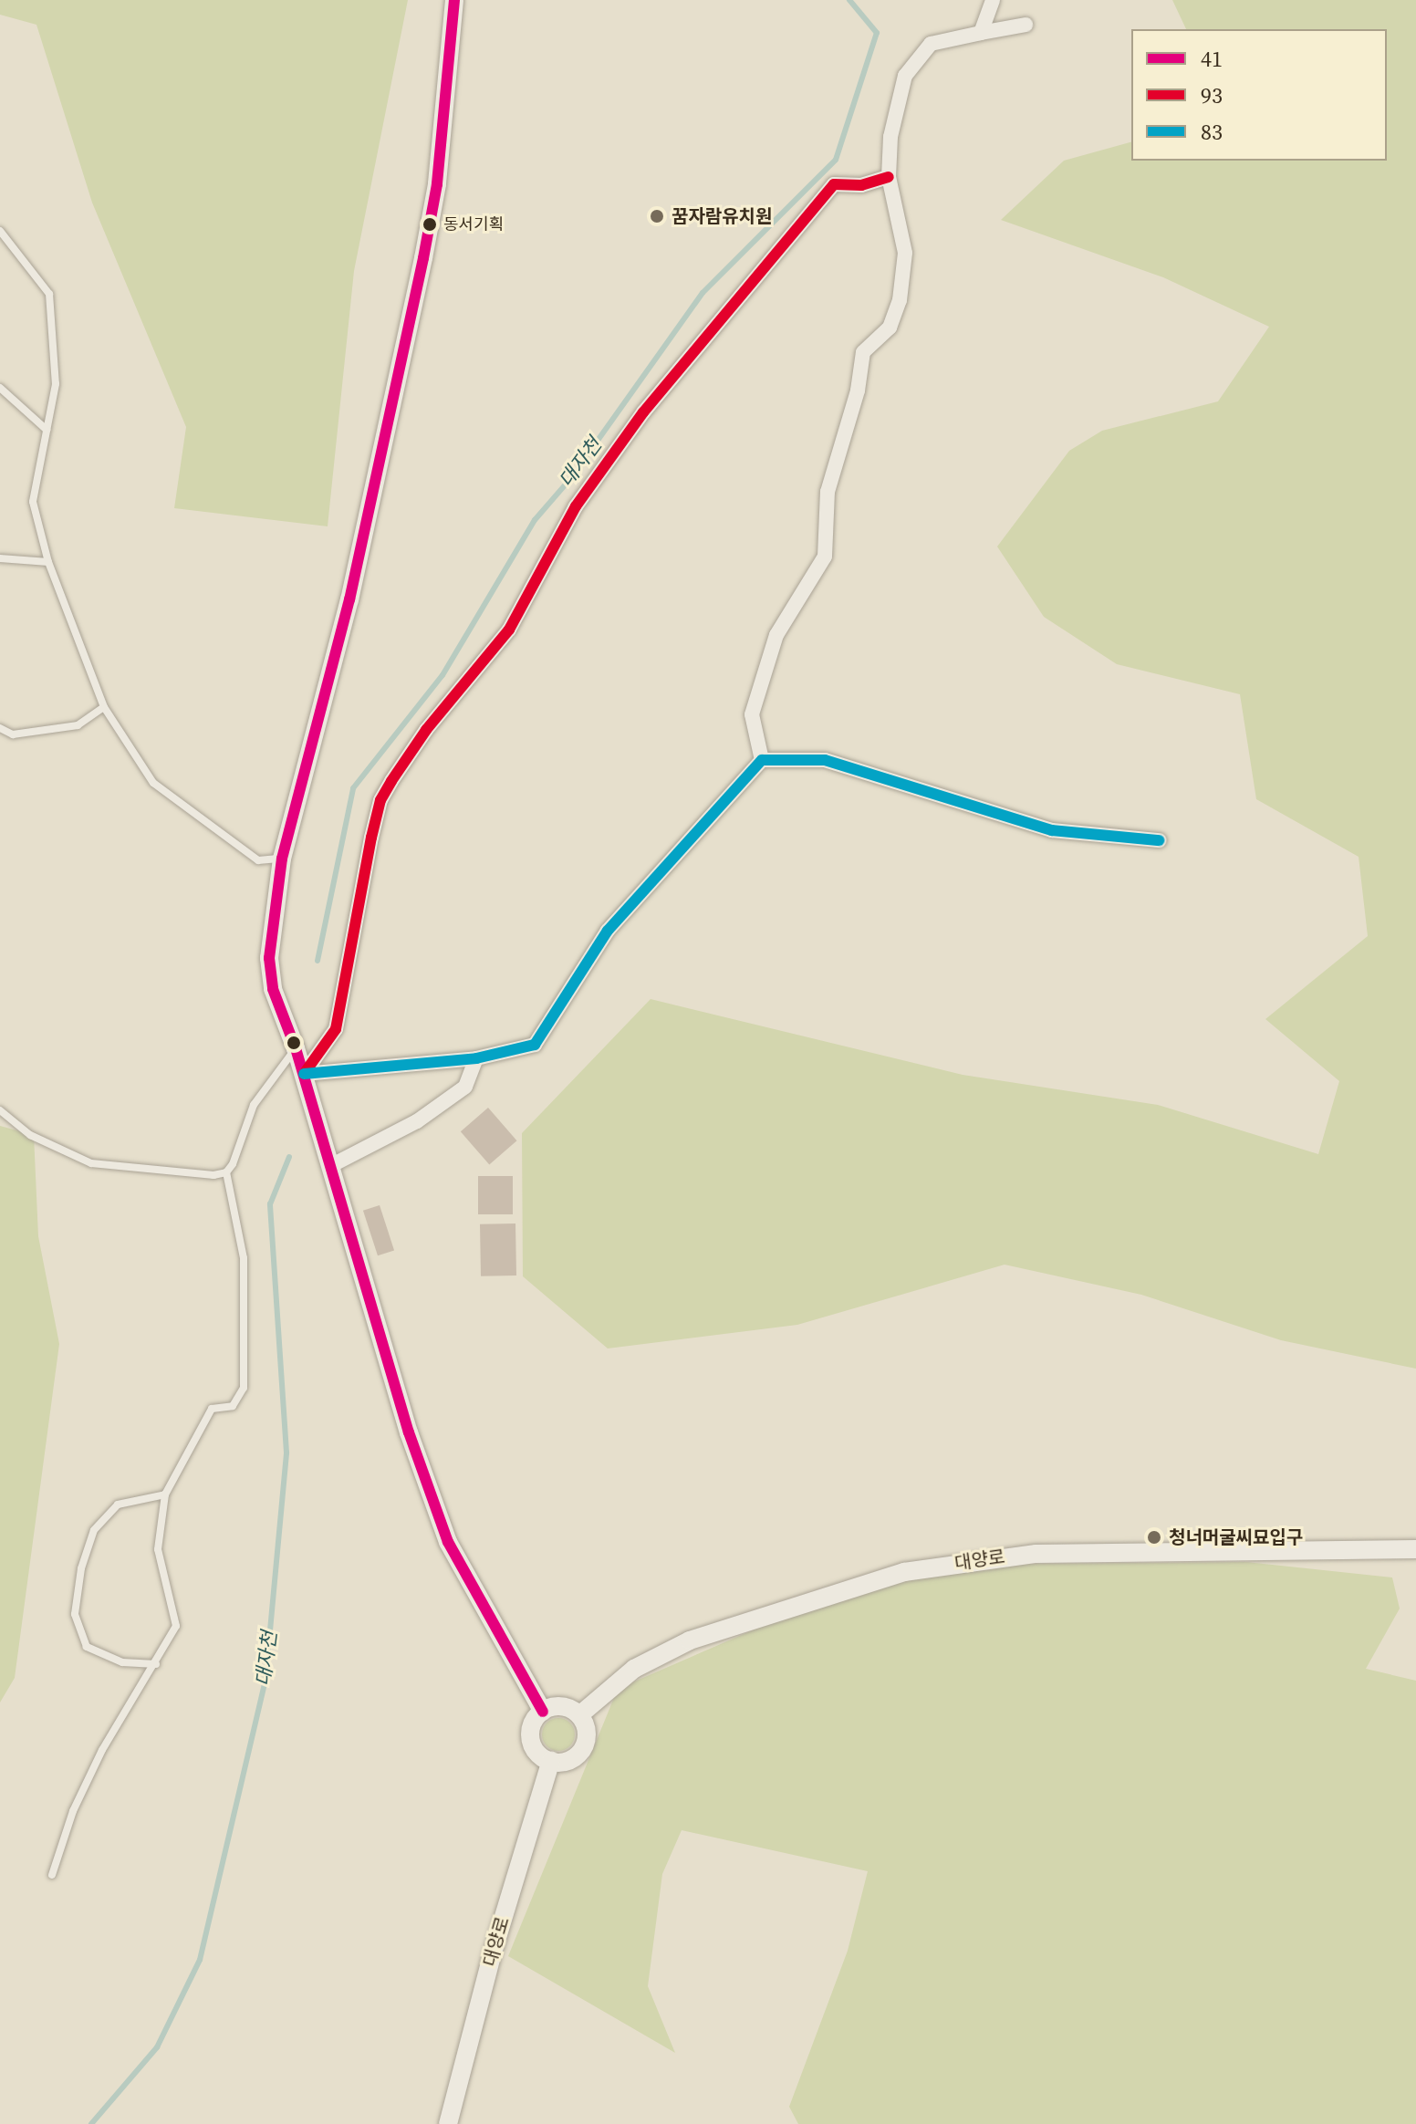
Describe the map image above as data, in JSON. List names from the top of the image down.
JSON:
{
  "streets": {
    "street": ["대양로"]
  },
  "water": ["대자천"],
  "places": ["꿈자람유치원", "동서기획", "청너머굴씨묘입구"],
  "lines": ["transit line 41", "transit line 93", "transit line 83"],
  "legend": ["41", "93", "83"]
}
